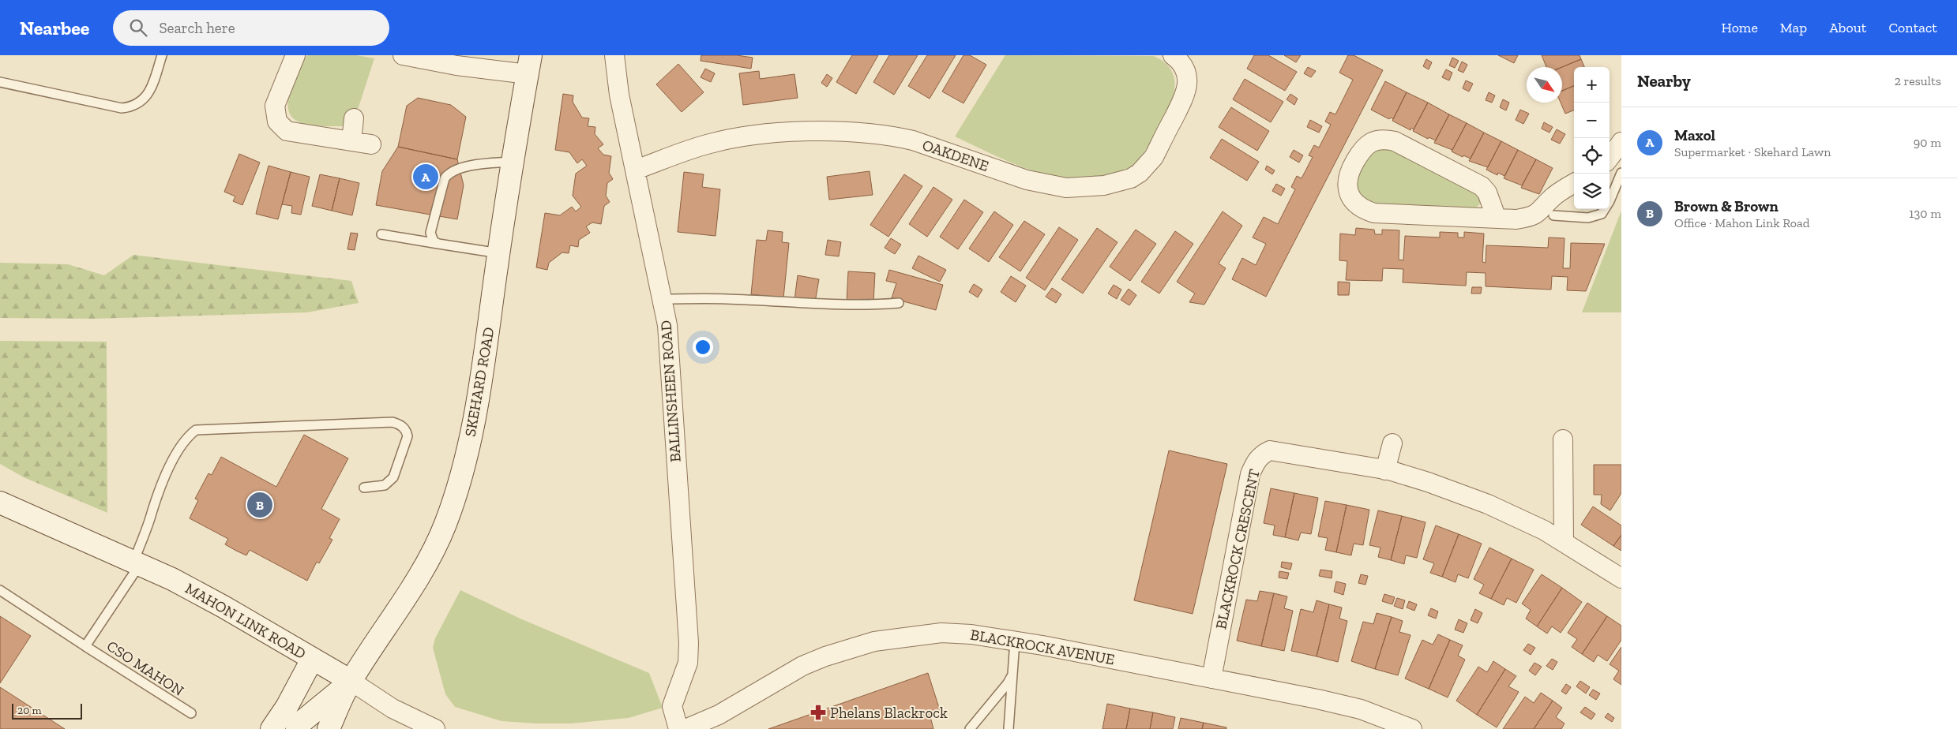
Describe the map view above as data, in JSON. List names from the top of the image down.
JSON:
{
  "streets": {
    "main road": ["SKEHARD ROAD", "MAHON LINK ROAD"],
    "street": [
      "OAKDENE",
      "BALLINSHEEN ROAD",
      "BLACKROCK CRESCENT",
      "BLACKROCK AVENUE"
    ],
    "lane": ["CSO MAHON"]
  },
  "crossings": [
    ["OAKDENE", "BALLINSHEEN ROAD"],
    ["SKEHARD ROAD", "MAHON LINK ROAD"],
    ["BLACKROCK CRESCENT", "BLACKROCK AVENUE"],
    ["MAHON LINK ROAD", "CSO MAHON"]
  ],
  "places": {
    "pharmacy": ["Phelans Blackrock"]
  },
  "scale_bar": "20 m",
  "north": "bottom right",
  "page": {
    "header": "Nearbee",
    "search": "Search here",
    "nav": [
      "Home",
      "Map",
      "About",
      "Contact"
    ],
    "heading": ["Nearby", "2 results"],
    "map_buttons": ["+", "−"],
    "list": [
      {
        "mark": "A",
        "name": "Maxol",
        "note": "Supermarket · Skehard Lawn",
        "value": "90 m"
      },
      {
        "mark": "B",
        "name": "Brown & Brown",
        "note": "Office · Mahon Link Road",
        "value": "130 m"
      }
    ],
    "pins": ["A", "B"],
    "scale": "20 m"
  }
}
